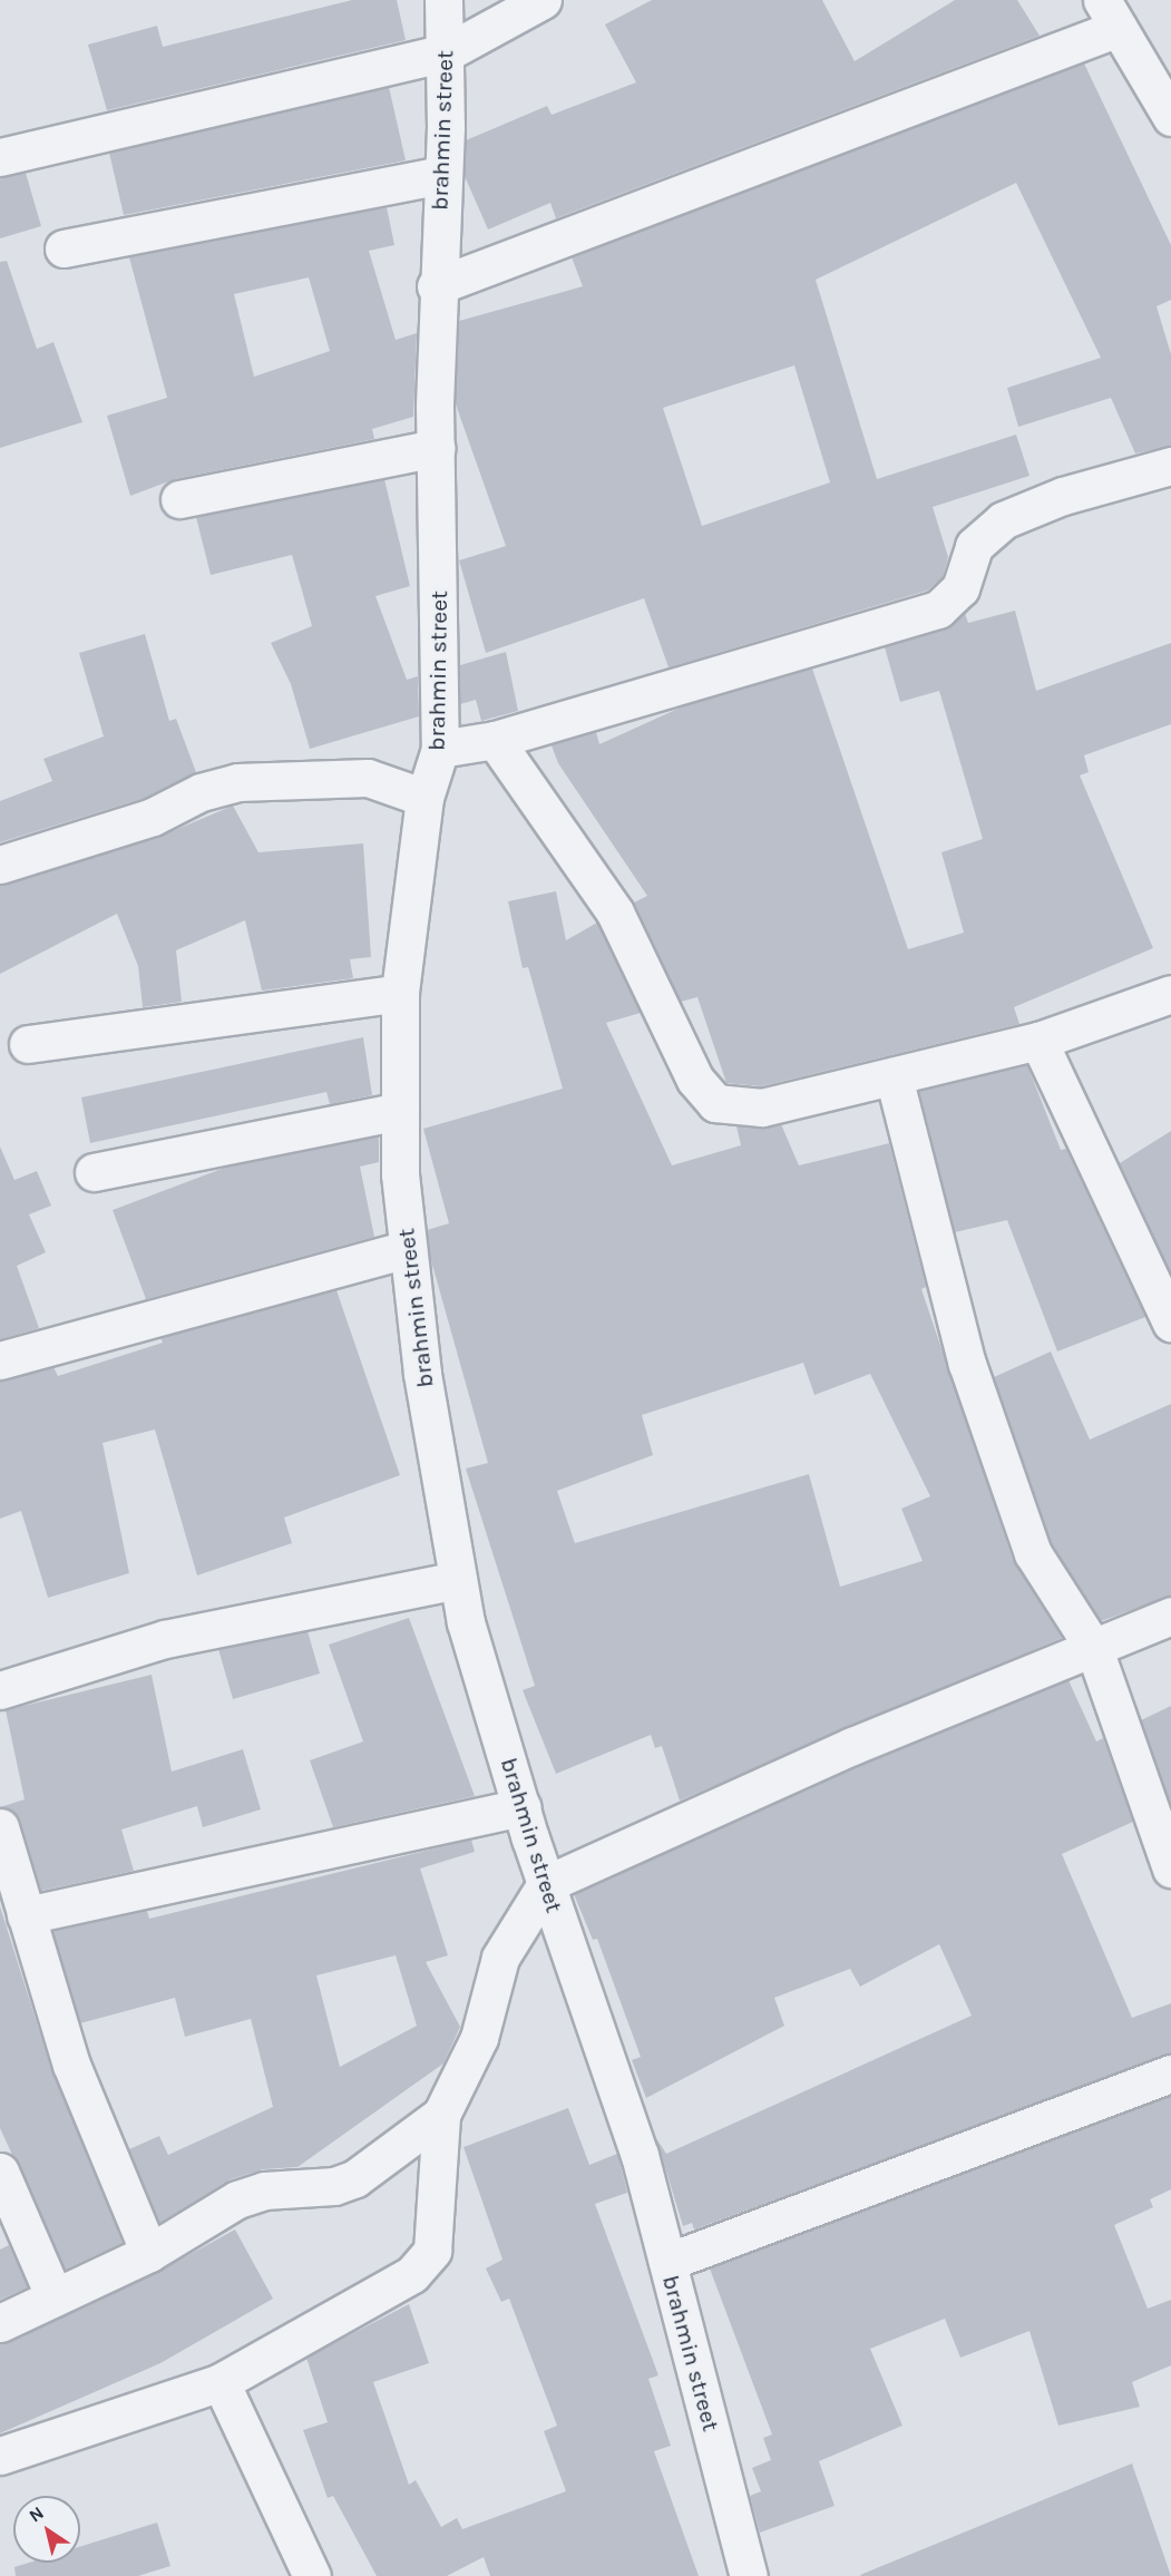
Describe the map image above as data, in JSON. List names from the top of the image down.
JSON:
{
  "streets": {
    "street": ["brahmin street"]
  },
  "north": "top left"
}
